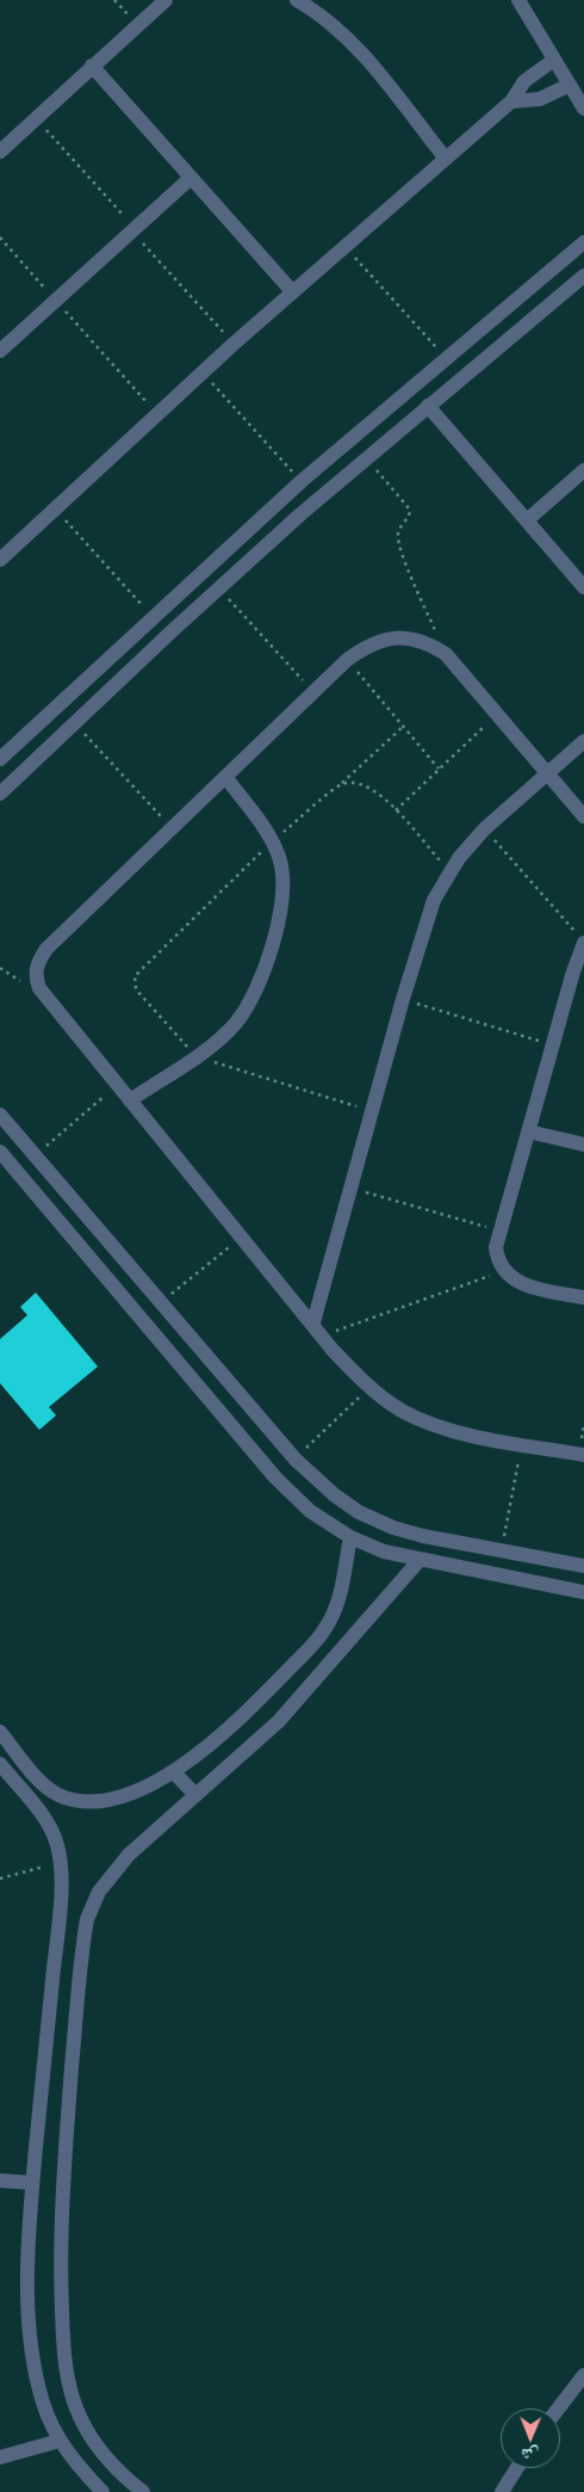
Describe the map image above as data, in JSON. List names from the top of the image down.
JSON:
{
  "north": "bottom"
}
